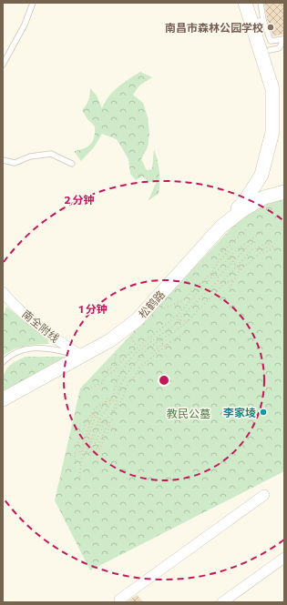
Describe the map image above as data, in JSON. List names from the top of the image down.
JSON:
{
  "streets": {
    "main road": ["松鹤路"],
    "street": ["南全附线"]
  },
  "crossings": [
    ["松鹤路", "南全附线"]
  ],
  "parks": ["教民公墓"],
  "places": ["南昌市森林公园学校", "李家堎"],
  "rings": ["2 分钟", "1 分钟"]
}
